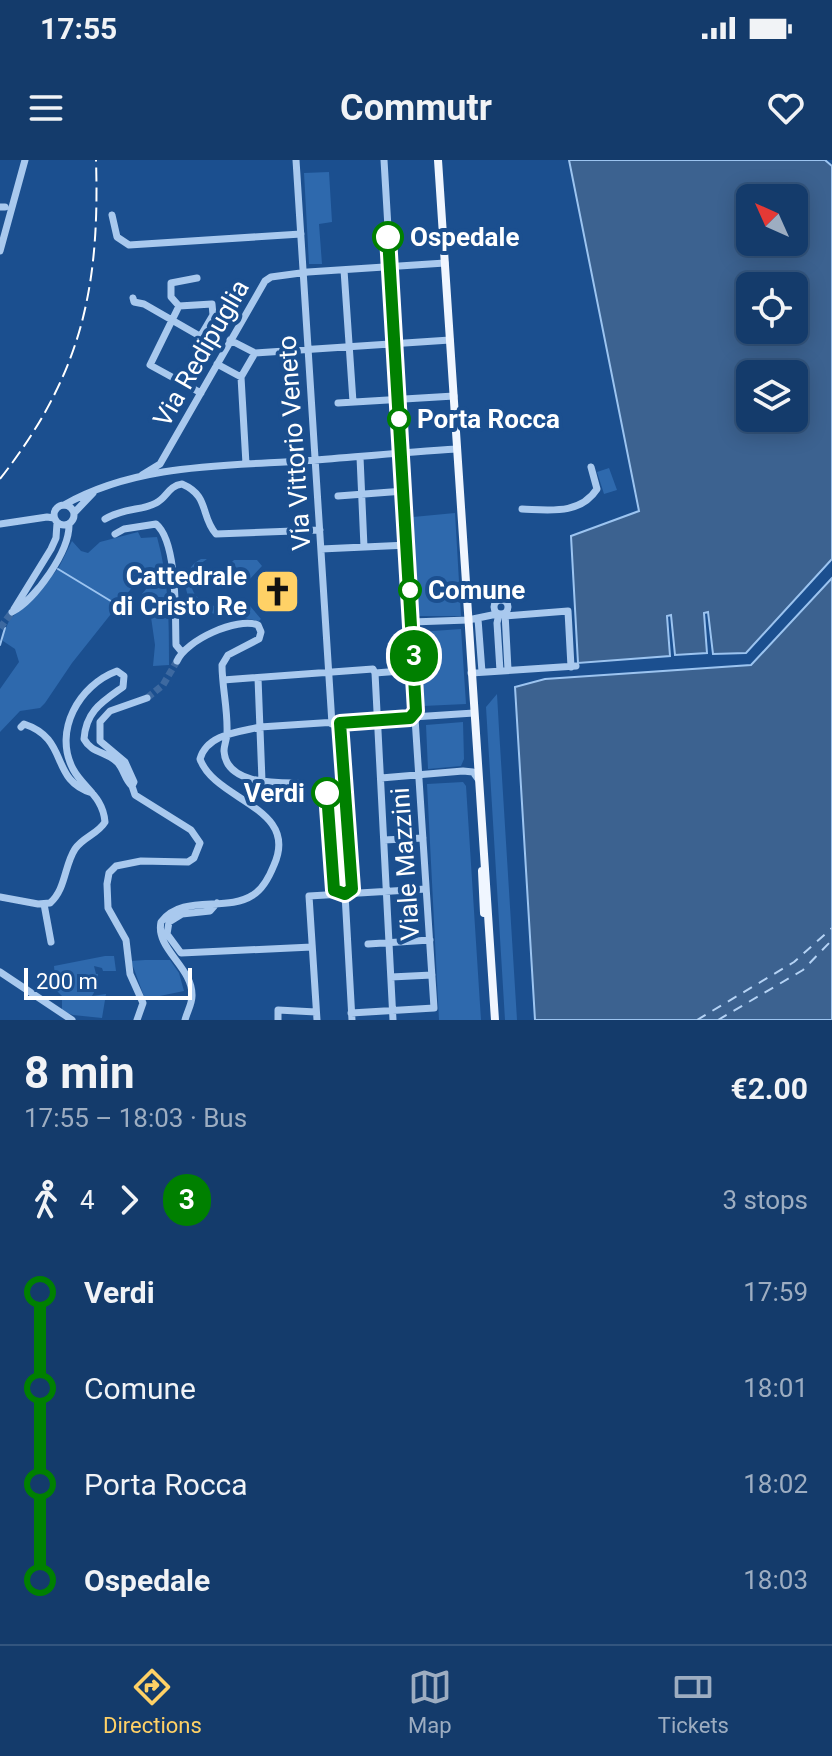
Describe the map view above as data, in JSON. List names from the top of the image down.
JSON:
{
  "streets": {
    "street": ["Via Redipuglia", "Via Vittorio Veneto", "Viale Mazzini"]
  },
  "crossings": [
    ["Via Redipuglia", "Via Vittorio Veneto"]
  ],
  "places": {
    "other": [
      "Ospedale",
      "Porta Rocca",
      "Comune",
      "Verdi"
    ],
    "church": ["Cattedrale di Cristo Re"]
  },
  "lines": ["bus line 3"],
  "scale_bar": "200 m",
  "north": "top left",
  "page": {
    "status": "17:55",
    "header": "Commutr",
    "on_map": "3",
    "scale": "200 m",
    "heading": ["8 min", "17:55 – 18:03 · Bus", "€2.00"],
    "legs": ["4", "3", "3 stops"],
    "list": [
      {
        "name": "Verdi",
        "value": "17:59"
      },
      {
        "name": "Comune",
        "value": "18:01"
      },
      {
        "name": "Porta Rocca",
        "value": "18:02"
      },
      {
        "name": "Ospedale",
        "value": "18:03"
      }
    ],
    "tabs": ["Directions", "Map", "Tickets"]
  }
}
